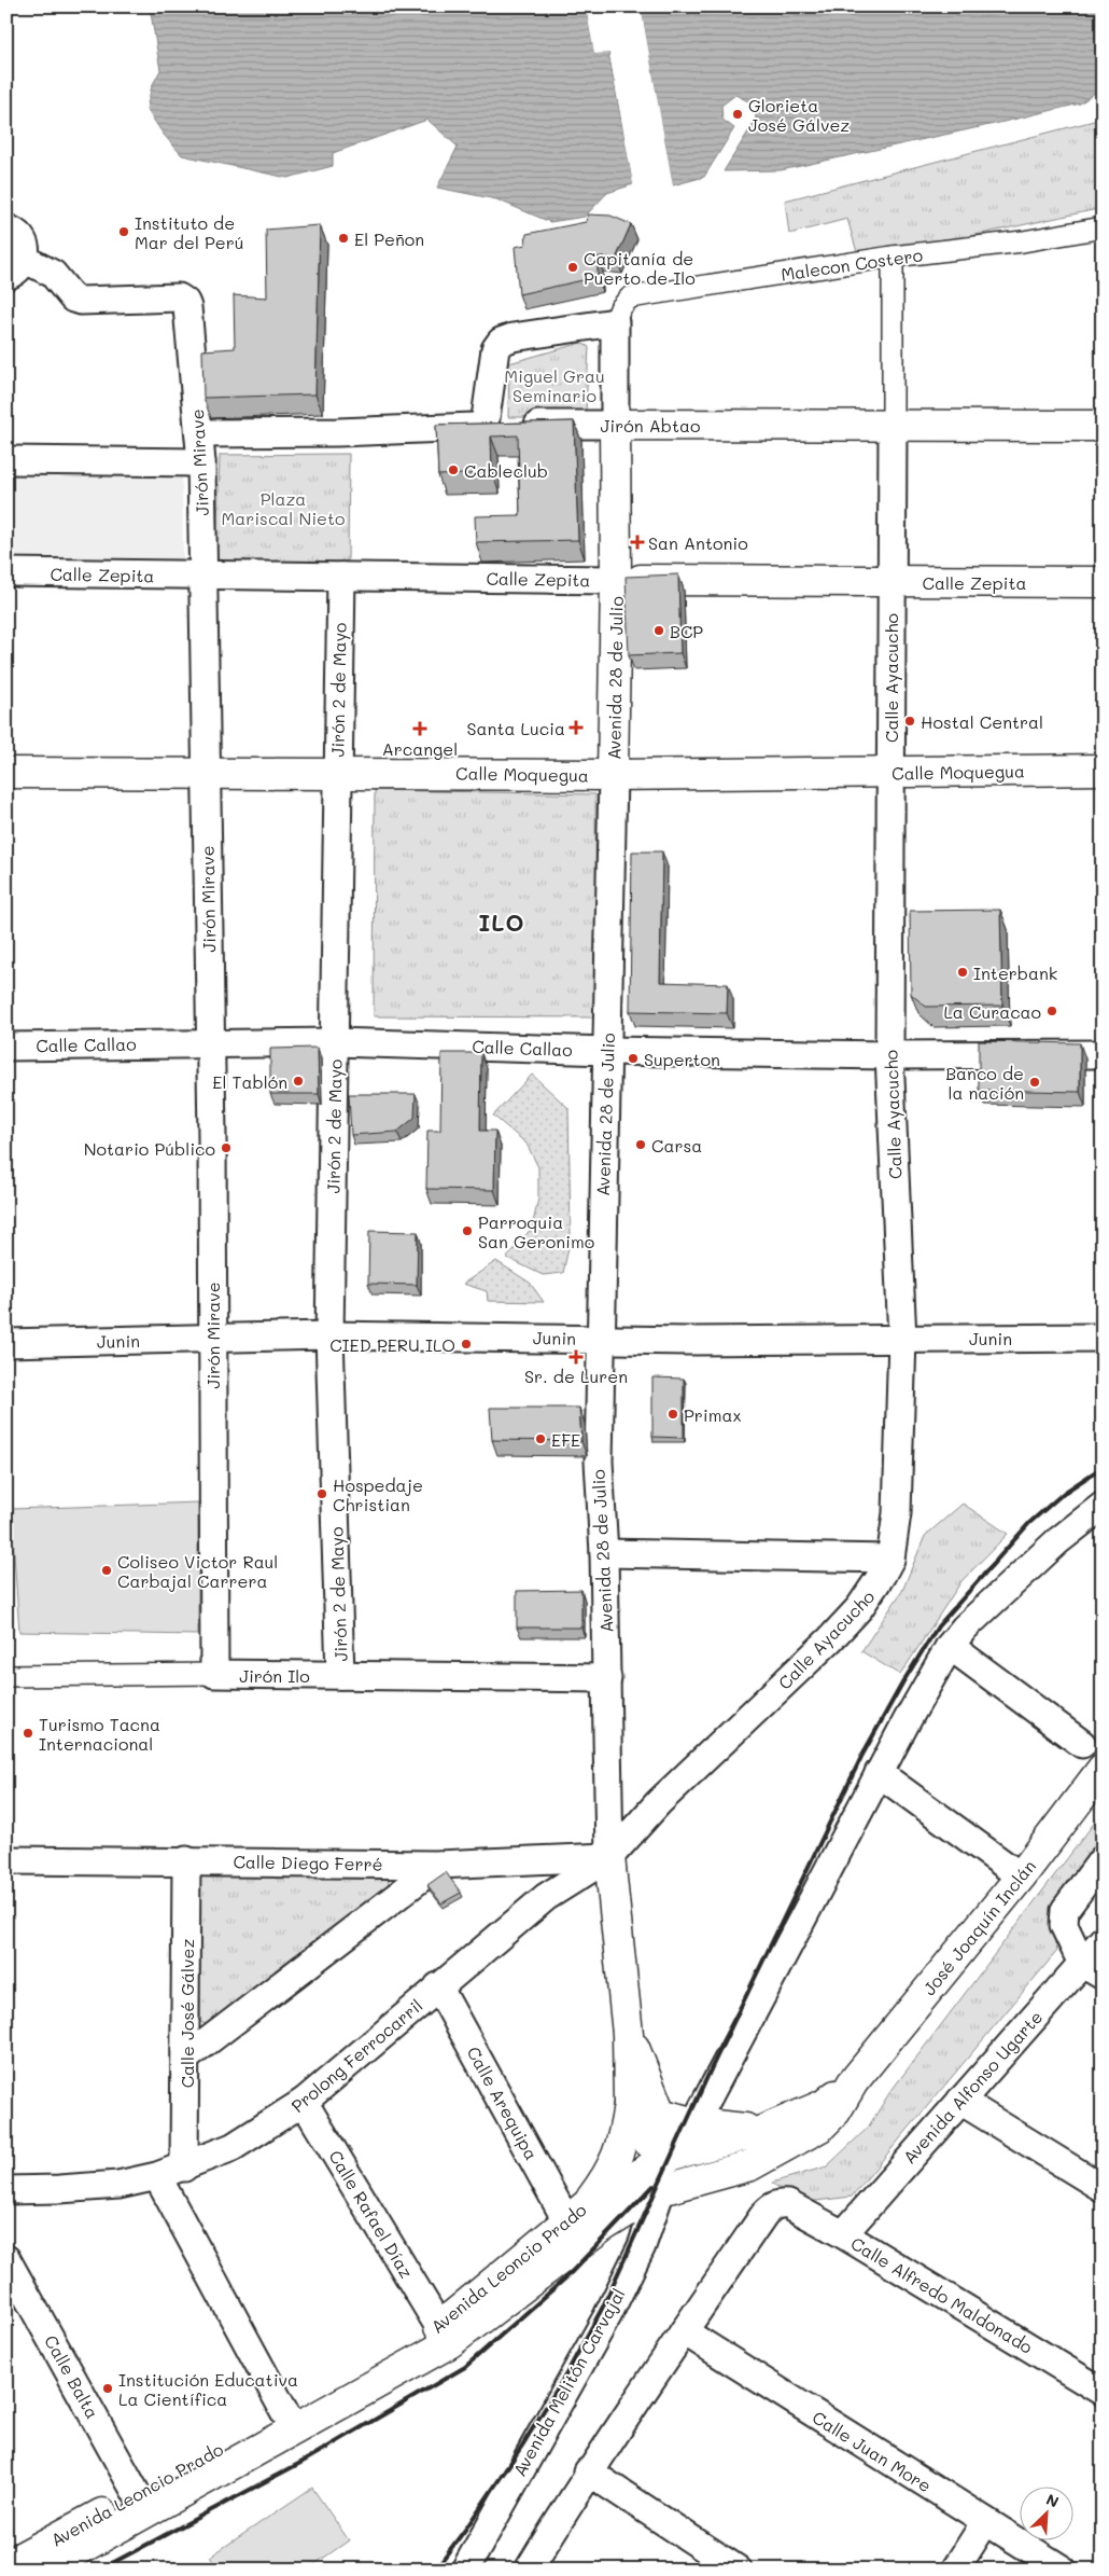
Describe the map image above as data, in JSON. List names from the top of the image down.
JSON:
{
  "streets": {
    "street": [
      "Malecon Costero",
      "Jirón Abtao",
      "Jirón Mirave",
      "Calle Zepita",
      "Avenida 28 de Julio",
      "Calle Ayacucho",
      "Jirón 2 de Mayo",
      "Calle Moquegua",
      "Calle Callao",
      "Junin",
      "Jirón Ilo",
      "Calle Diego Ferré",
      "José Joaquín Inclán",
      "Calle José Gálvez",
      "Prolong Ferrocarril",
      "Avenida Alfonso Ugarte",
      "Calle Arequipa",
      "Calle Rafael Díaz",
      "Avenida Leoncio Prado",
      "Calle Alfredo Maldonado",
      "Calle Balta",
      "Avenida Melitón Carvajal",
      "Calle Juan More"
    ]
  },
  "crossings": [
    ["Malecon Costero", "Avenida 28 de Julio"],
    ["Malecon Costero", "Calle Ayacucho"],
    ["Jirón Abtao", "Jirón Mirave"],
    ["Jirón Abtao", "Avenida 28 de Julio"],
    ["Jirón Abtao", "Calle Ayacucho"],
    ["Jirón Mirave", "Calle Zepita"],
    ["Jirón Mirave", "Calle Moquegua"],
    ["Jirón Mirave", "Calle Callao"],
    ["Jirón Mirave", "Junin"],
    ["Jirón Mirave", "Jirón Ilo"],
    ["Calle Zepita", "Avenida 28 de Julio"],
    ["Calle Zepita", "Calle Ayacucho"],
    ["Calle Zepita", "Jirón 2 de Mayo"],
    ["Avenida 28 de Julio", "Calle Ayacucho"],
    ["Avenida 28 de Julio", "Calle Moquegua"],
    ["Avenida 28 de Julio", "Calle Callao"],
    ["Avenida 28 de Julio", "Junin"],
    ["Avenida 28 de Julio", "Jirón Ilo"],
    ["Avenida 28 de Julio", "Calle Diego Ferré"],
    ["Avenida 28 de Julio", "José Joaquín Inclán"],
    ["Avenida 28 de Julio", "Prolong Ferrocarril"],
    ["Avenida 28 de Julio", "Avenida Leoncio Prado"],
    ["Avenida 28 de Julio", "Avenida Melitón Carvajal"],
    ["Calle Ayacucho", "Calle Moquegua"],
    ["Calle Ayacucho", "Calle Callao"],
    ["Calle Ayacucho", "Junin"],
    ["Calle Ayacucho", "Calle Diego Ferré"],
    ["Calle Ayacucho", "Prolong Ferrocarril"],
    ["Jirón 2 de Mayo", "Calle Moquegua"],
    ["Jirón 2 de Mayo", "Calle Callao"],
    ["Jirón 2 de Mayo", "Junin"],
    ["Jirón 2 de Mayo", "Jirón Ilo"],
    ["Calle Diego Ferré", "Calle José Gálvez"],
    ["Calle Diego Ferré", "Prolong Ferrocarril"],
    ["José Joaquín Inclán", "Avenida Leoncio Prado"],
    ["José Joaquín Inclán", "Avenida Melitón Carvajal"],
    ["Calle José Gálvez", "Prolong Ferrocarril"],
    ["Prolong Ferrocarril", "Calle Arequipa"],
    ["Prolong Ferrocarril", "Calle Rafael Díaz"],
    ["Avenida Alfonso Ugarte", "Calle Alfredo Maldonado"],
    ["Calle Arequipa", "Avenida Leoncio Prado"],
    ["Calle Rafael Díaz", "Avenida Leoncio Prado"],
    ["Avenida Leoncio Prado", "Calle Balta"],
    ["Avenida Leoncio Prado", "Avenida Melitón Carvajal"],
    ["Calle Alfredo Maldonado", "Calle Juan More"]
  ],
  "districts": ["ILO"],
  "parks": ["Miguel Grau Seminario", "Plaza Mariscal Nieto"],
  "places": {
    "other": [
      "Glorieta José Gálvez",
      "Instituto de Mar del Perú",
      "El Peñon",
      "Capitanía de Puerto de Ilo",
      "Cableclub",
      "BCP",
      "Hostal Central",
      "Interbank",
      "La Curacao",
      "Superton",
      "El Tablón",
      "Banco de la nación",
      "Carsa",
      "Notario Público",
      "Parroquia San Geronimo",
      "CIED PERU ILO",
      "Primax",
      "EFE",
      "Hospedaje Christian",
      "Coliseo Victor Raul Carbajal Carrera",
      "Turismo Tacna Internacional",
      "Institución Educativa La Científica"
    ],
    "health": [
      "San Antonio",
      "Santa Lucia",
      "Arcangel",
      "Sr. de Luren"
    ]
  },
  "north": "top right"
}
